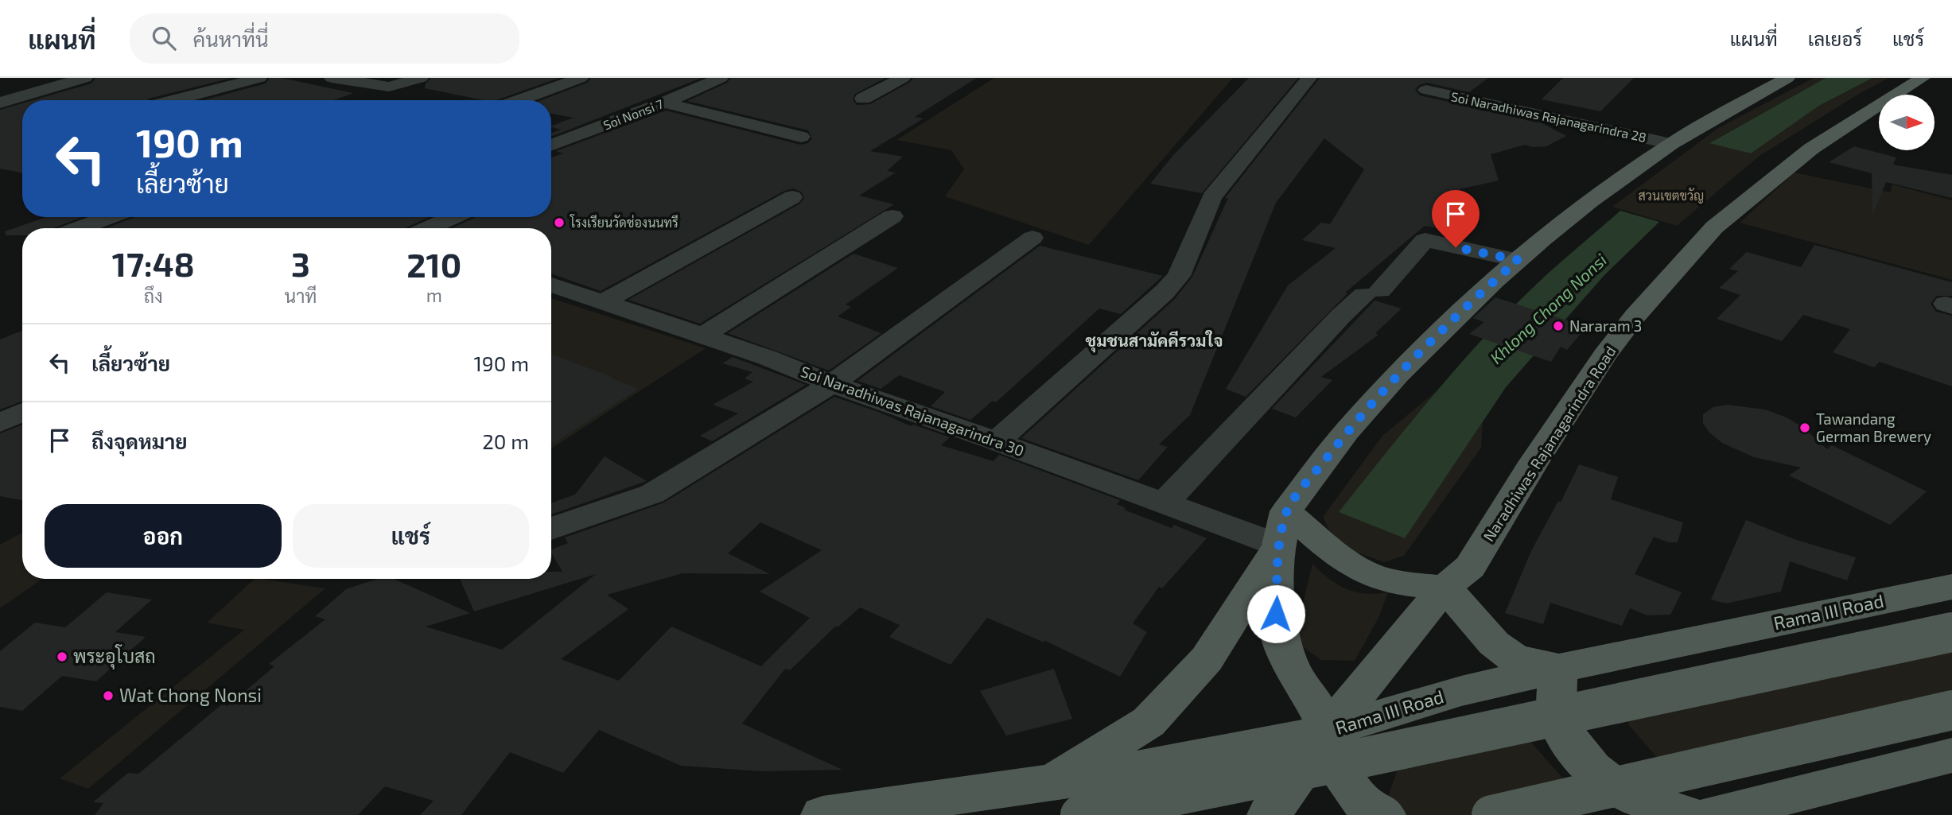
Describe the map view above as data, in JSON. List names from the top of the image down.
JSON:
{
  "streets": {
    "main road": ["Naradhiwas Rajanagarindra Road", "Rama III Road"],
    "street": ["Soi Nonsi 7", "Soi Naradhiwas Rajanagarindra 28", "Soi Naradhiwas Rajanagarindra 30"]
  },
  "crossings": [
    ["Naradhiwas Rajanagarindra Road", "Rama III Road"]
  ],
  "districts": ["ชุมชนสามัคคีรวมใจ"],
  "water": ["Khlong Chong Nonsi"],
  "parks": ["สวนเขตขวัญ"],
  "places": [
    "โรงเรียนวัดช่องนนทรี",
    "Nararam 3",
    "Tawandang German Brewery",
    "พระอุโบสถ",
    "Wat Chong Nonsi"
  ],
  "north": "right",
  "page": {
    "header": "แผนที่",
    "search": "ค้นหาที่นี่",
    "nav": ["แผนที่", "เลเยอร์", "แชร์"],
    "turn": ["190 m", "เลี้ยวซ้าย"],
    "eta": [
      "17:48",
      "ถึง",
      "3",
      "นาที",
      "210",
      "m"
    ],
    "list": [
      {
        "name": "เลี้ยวซ้าย",
        "value": "190 m"
      },
      {
        "name": "ถึงจุดหมาย",
        "value": "20 m"
      }
    ],
    "buttons": ["ออก", "แชร์"]
  }
}
